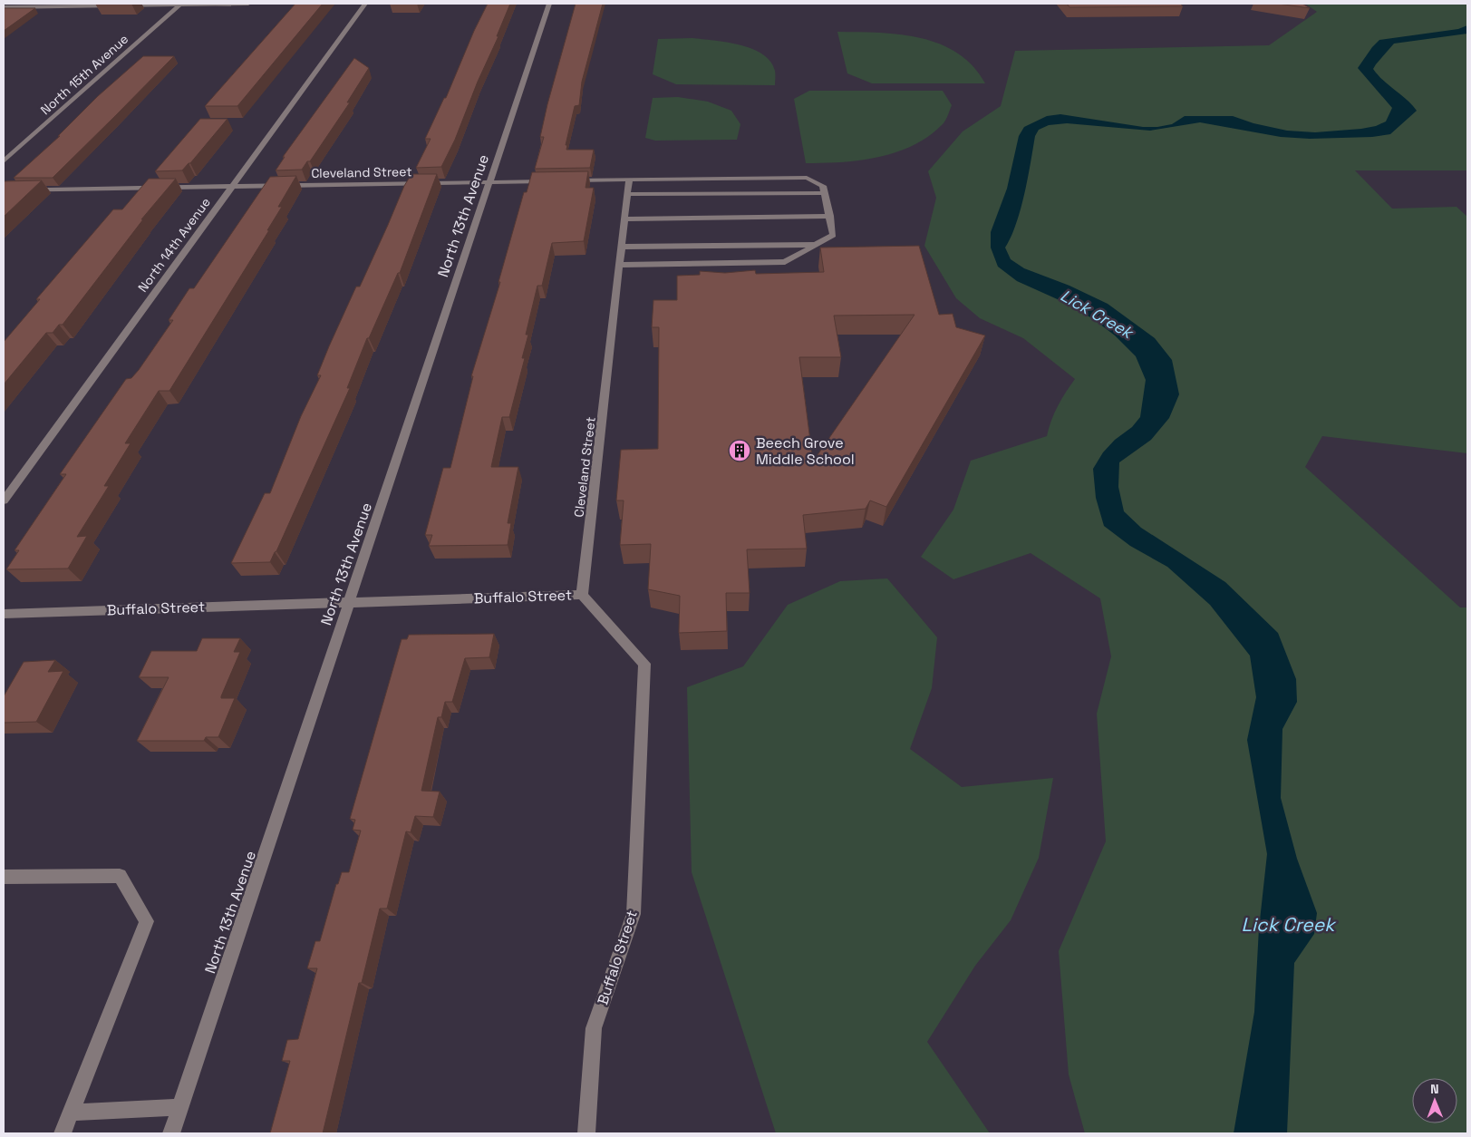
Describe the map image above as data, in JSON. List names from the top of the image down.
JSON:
{
  "streets": {
    "street": [
      "North 15th Avenue",
      "Cleveland Street",
      "North 13th Avenue",
      "North 14th Avenue",
      "Buffalo Street"
    ]
  },
  "crossings": [
    ["Cleveland Street", "North 13th Avenue"],
    ["Cleveland Street", "North 14th Avenue"],
    ["Cleveland Street", "Buffalo Street"],
    ["North 13th Avenue", "Buffalo Street"]
  ],
  "water": ["Lick Creek"],
  "places": {
    "building": ["Beech Grove Middle School"]
  },
  "north": "top"
}
